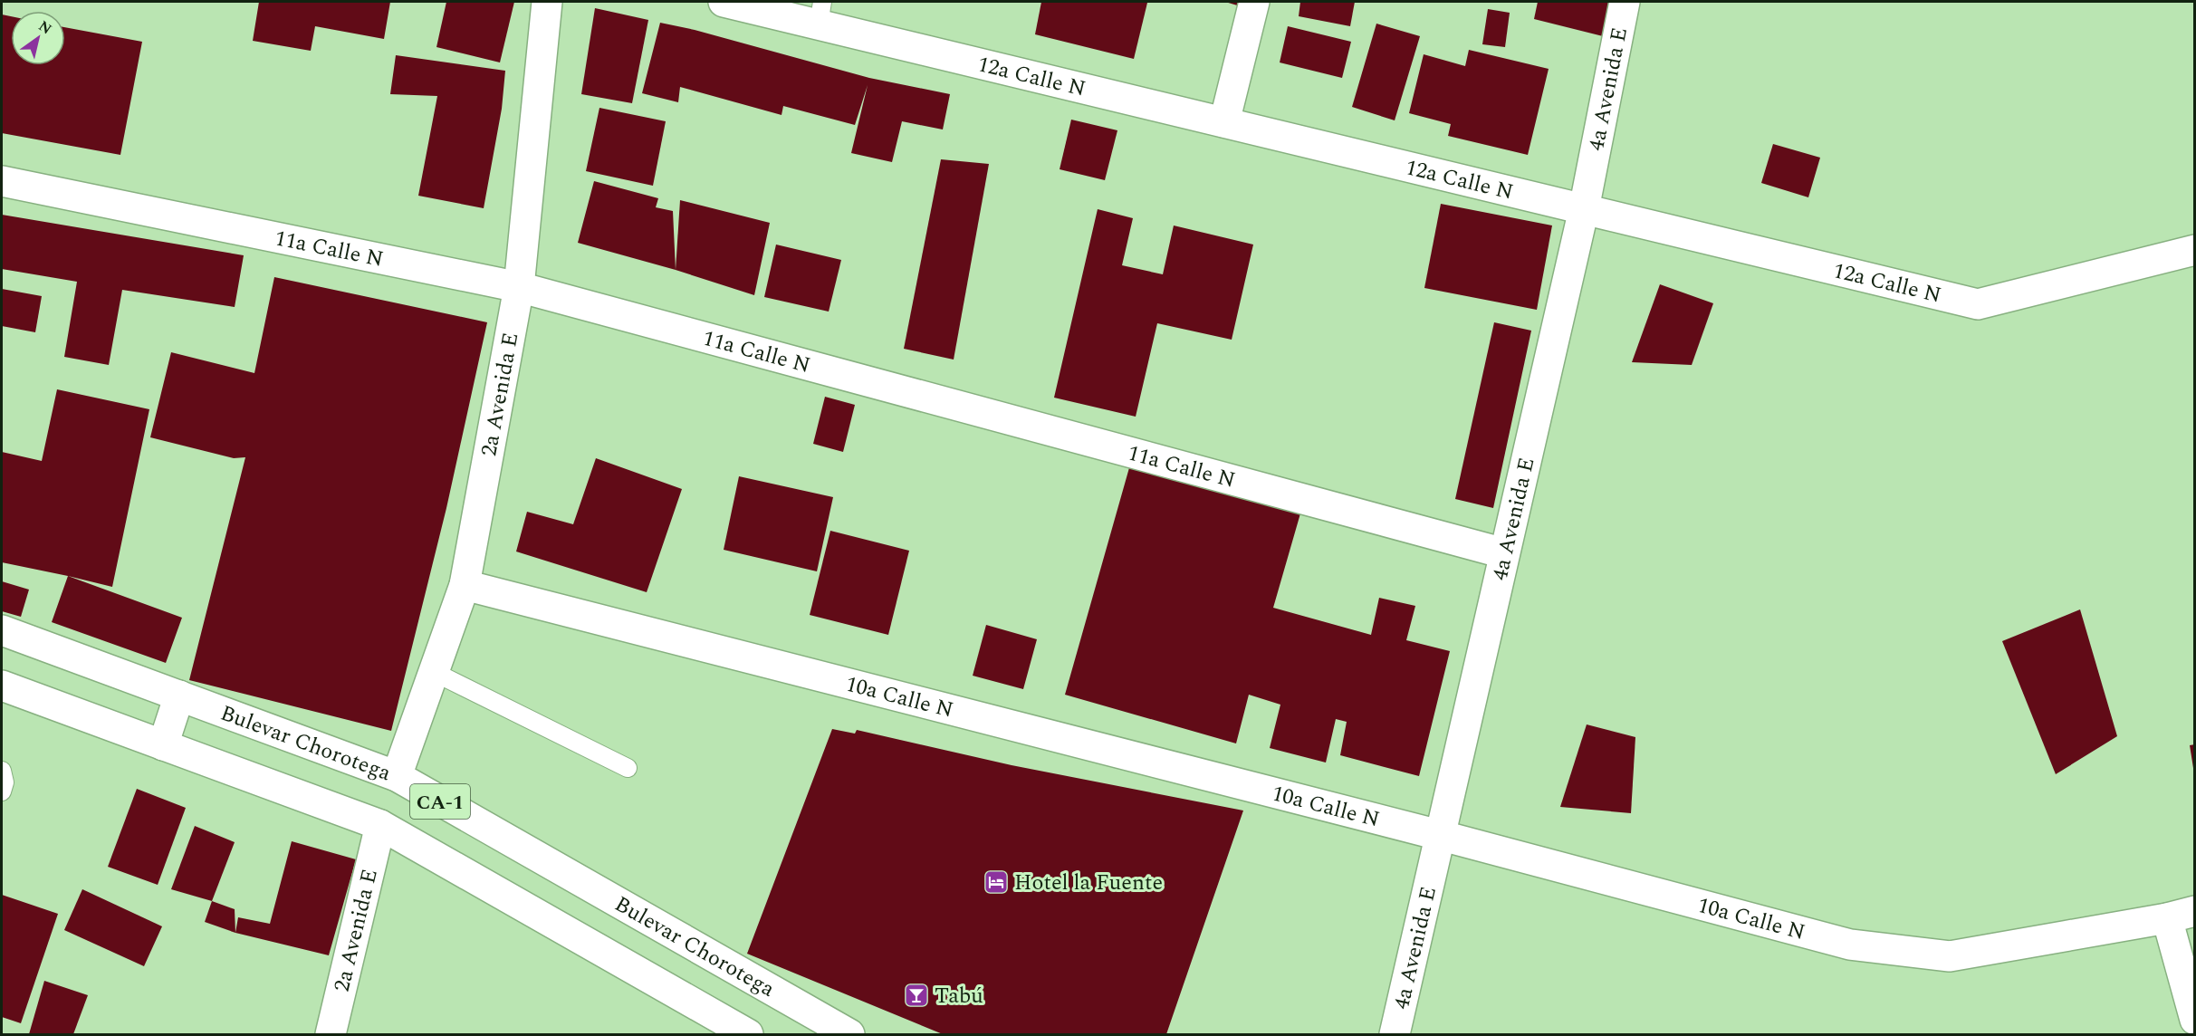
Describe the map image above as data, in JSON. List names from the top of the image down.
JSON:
{
  "streets": {
    "main road": [
      "12a Calle N",
      "4a Avenida E",
      "11a Calle N",
      "2a Avenida E",
      "10a Calle N",
      "Bulevar Chorotega",
      "CA-1"
    ]
  },
  "crossings": [
    ["12a Calle N", "4a Avenida E"],
    ["4a Avenida E", "11a Calle N"],
    ["4a Avenida E", "10a Calle N"],
    ["11a Calle N", "2a Avenida E"],
    ["2a Avenida E", "10a Calle N"],
    ["2a Avenida E", "Bulevar Chorotega"],
    ["2a Avenida E", "CA-1"]
  ],
  "places": {
    "hotel": ["Hotel la Fuente"],
    "bar": ["Tabú"]
  },
  "north": "top right"
}
